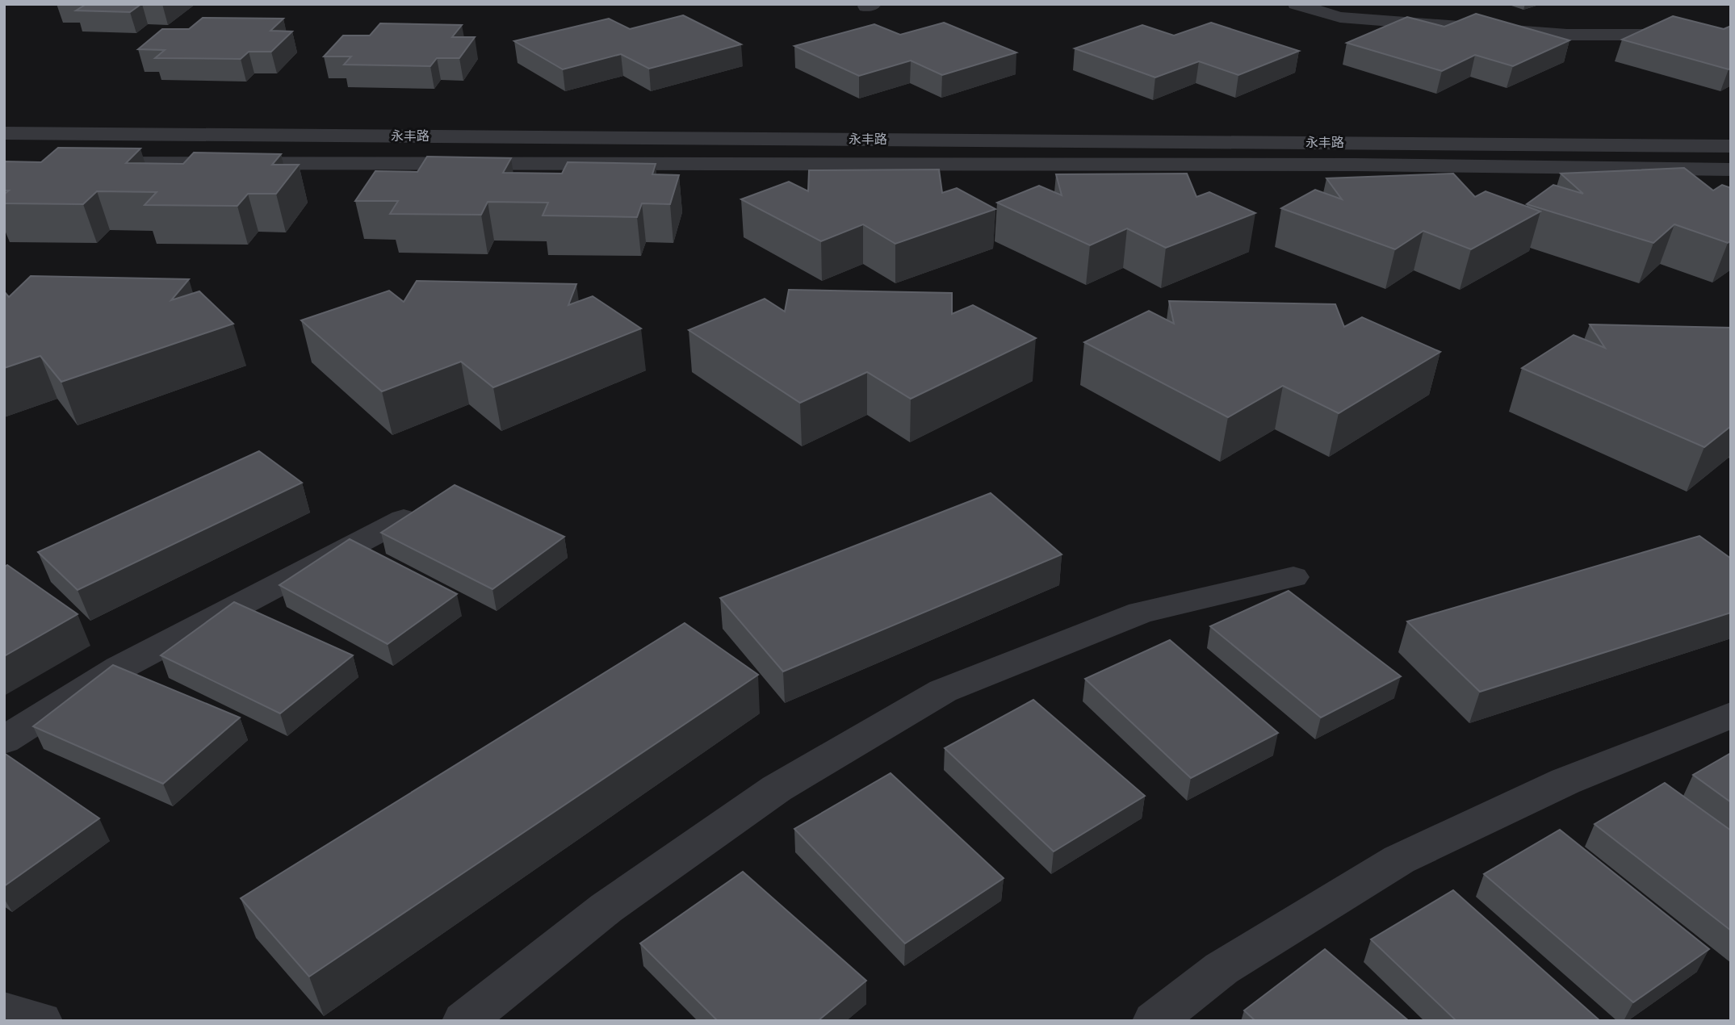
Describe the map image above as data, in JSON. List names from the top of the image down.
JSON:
{
  "streets": {
    "street": ["永丰路"]
  }
}
